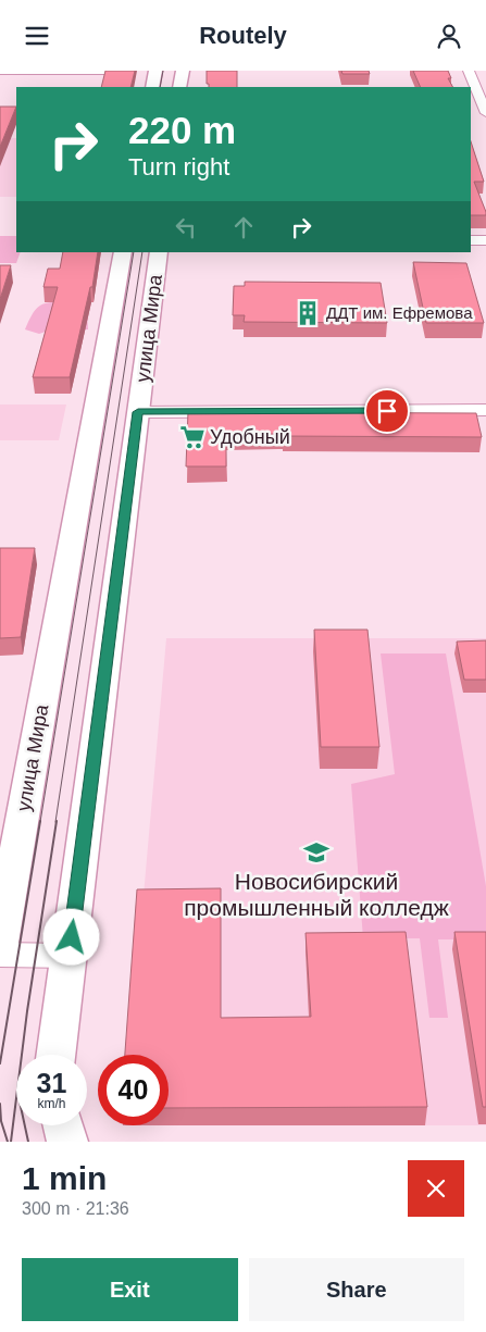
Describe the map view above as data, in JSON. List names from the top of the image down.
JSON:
{
  "streets": {
    "street": ["улица Мира"]
  },
  "places": {
    "building": ["ДДТ им. Ефремова"],
    "supermarket": ["Удобный"],
    "school or university": ["Новосибирский промышленный колледж"]
  },
  "page": {
    "header": "Routely",
    "turn": ["220 m", "Turn right"],
    "speed": "31 km/h",
    "limit": "40",
    "heading": ["1 min", "300 m · 21:36"],
    "buttons": ["Exit", "Share"]
  }
}
